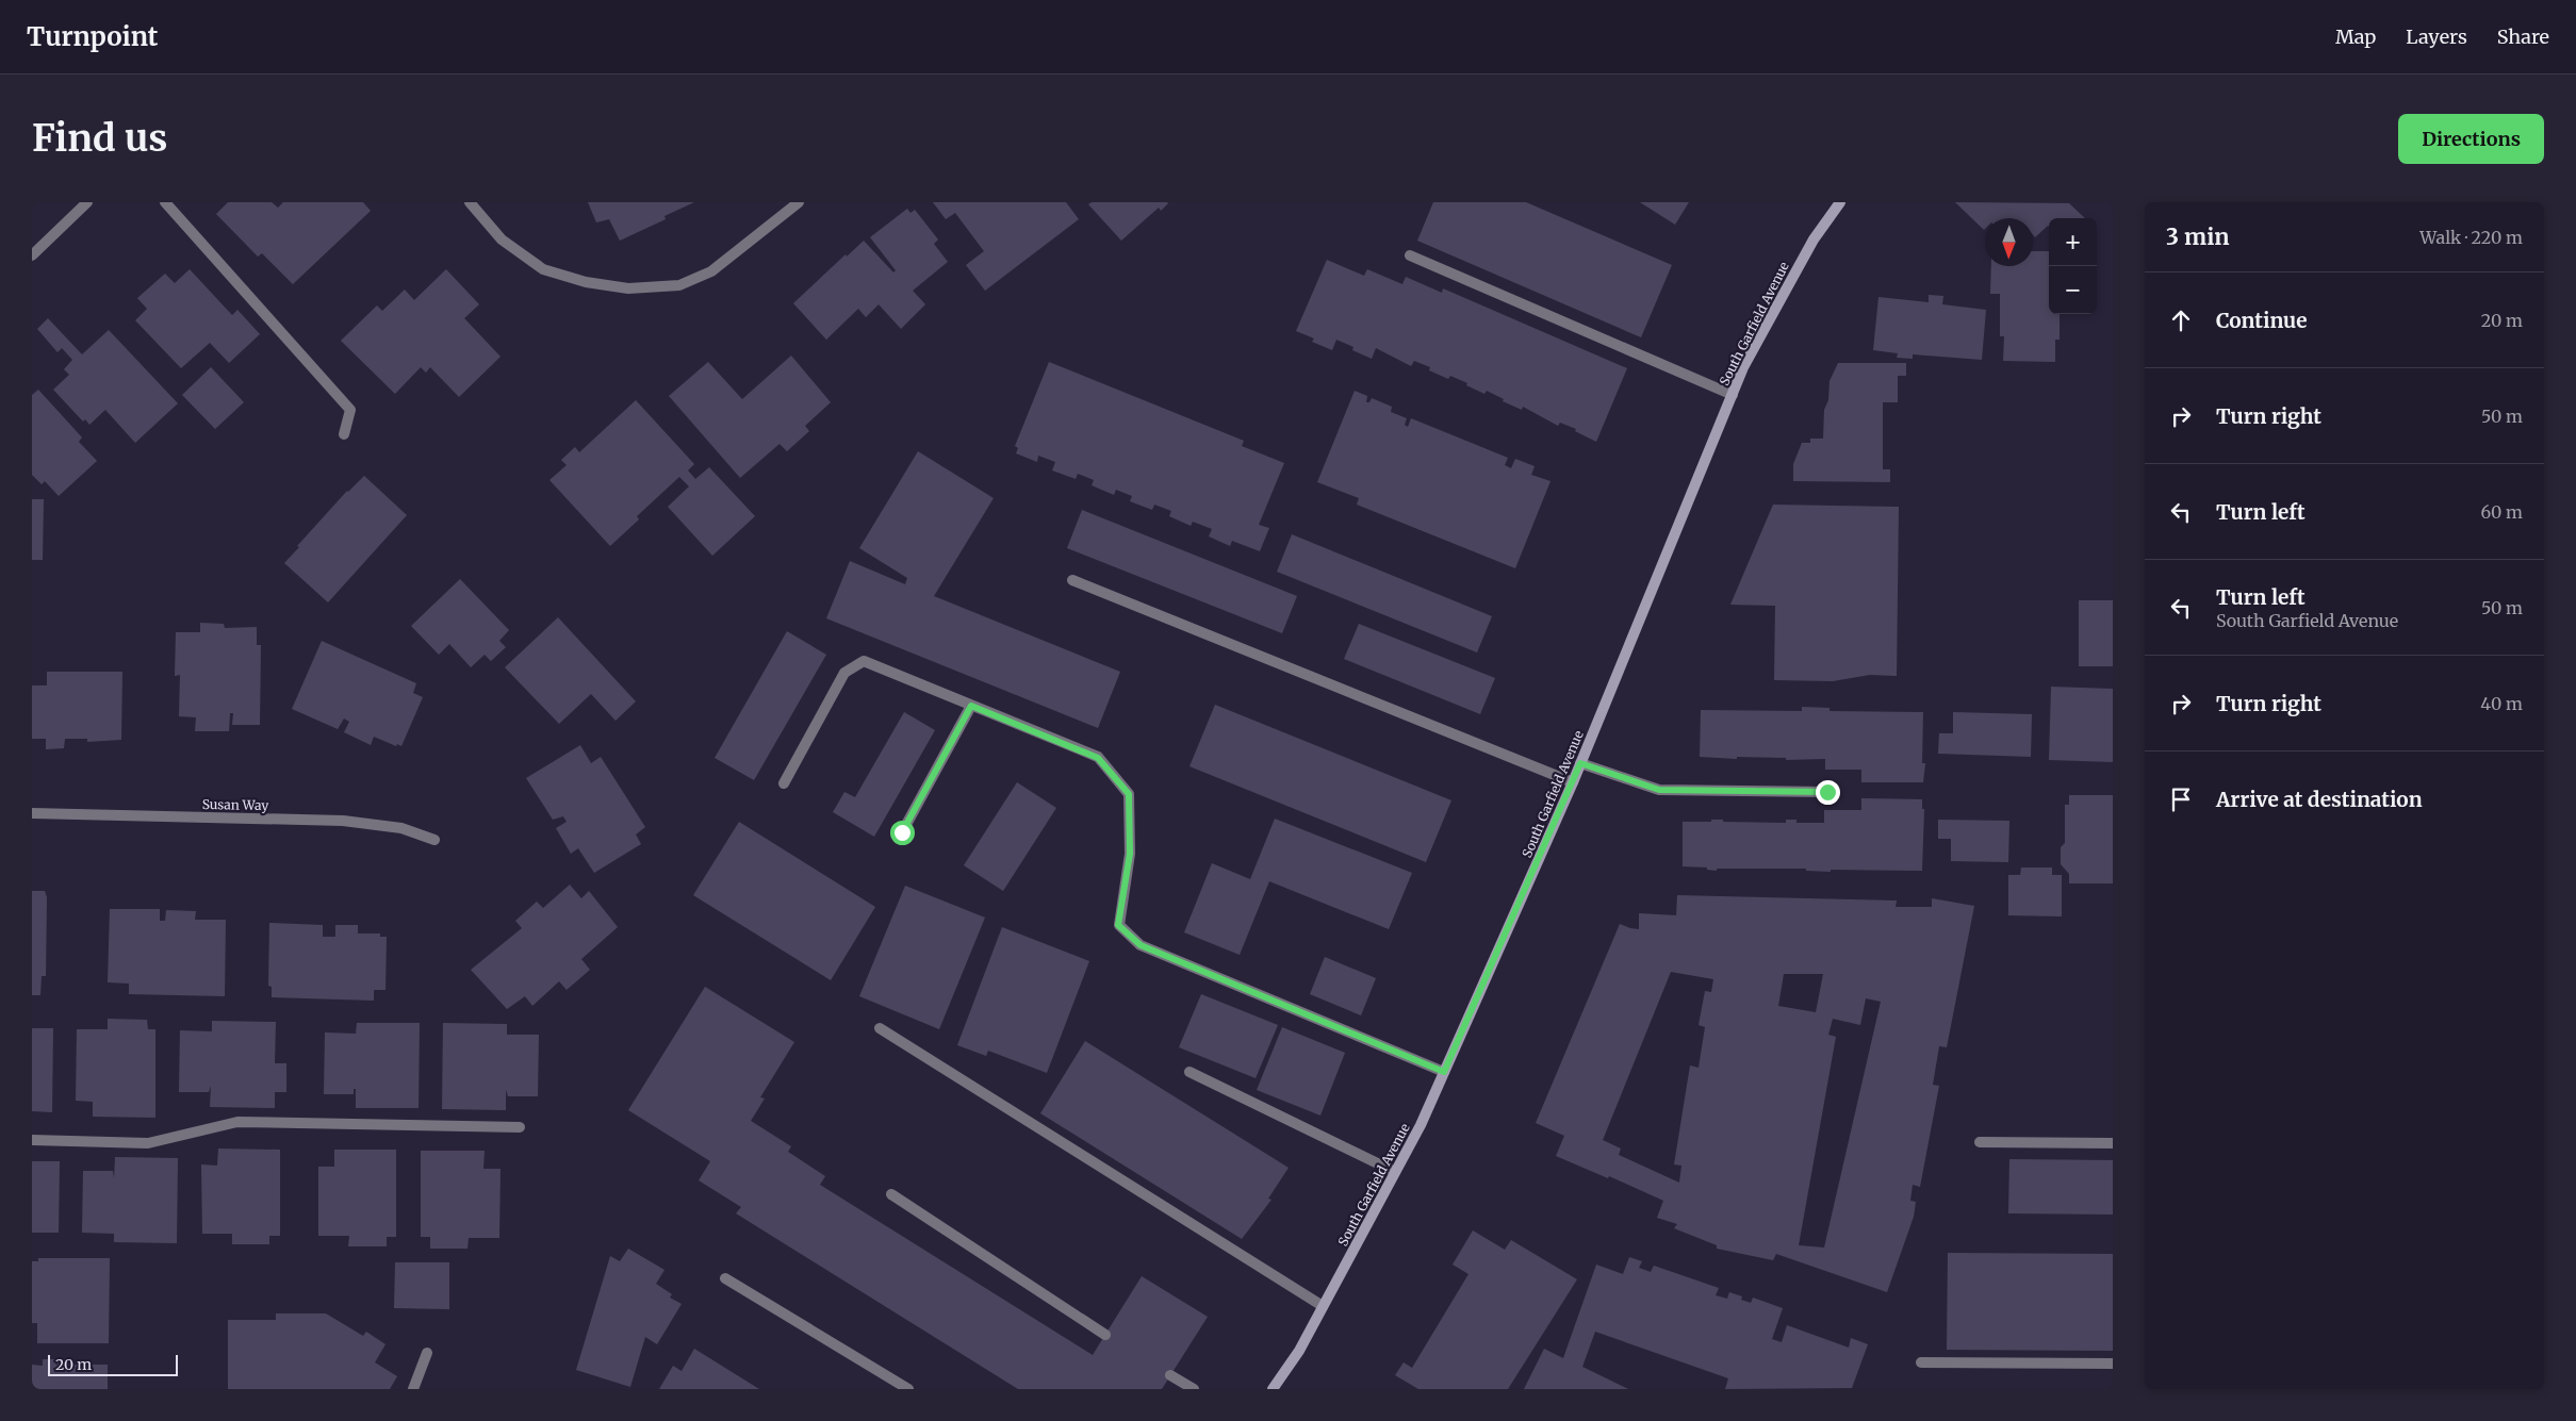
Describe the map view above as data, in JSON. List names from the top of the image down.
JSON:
{
  "streets": {
    "main road": ["South Garfield Avenue"],
    "street": ["Susan Way"]
  },
  "scale_bar": "20 m",
  "north": "bottom",
  "page": {
    "header": "Turnpoint",
    "nav": ["Map", "Layers", "Share"],
    "buttons": "Directions",
    "title": "Find us",
    "heading": ["3 min", "Walk · 220 m"],
    "map_buttons": ["+", "−"],
    "list": [
      ["Continue", "20 m"],
      ["Turn right", "50 m"],
      ["Turn left", "60 m"],
      ["Turn left", "South Garfield Avenue", "50 m"],
      ["Turn right", "40 m"],
      "Arrive at destination"
    ],
    "scale": "20 m"
  }
}
